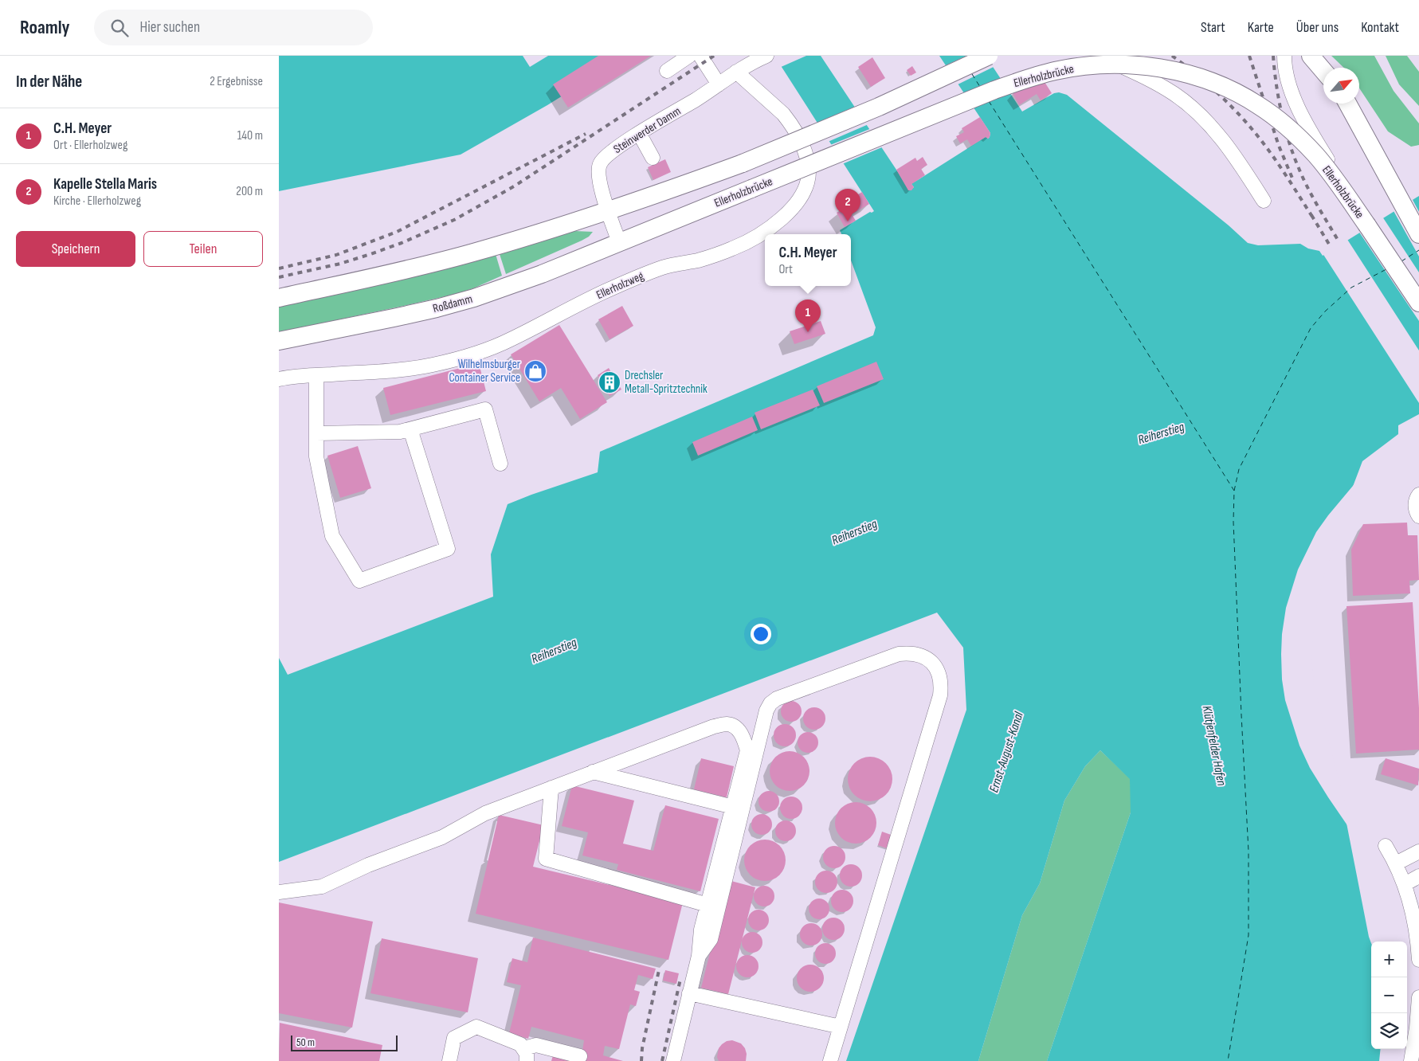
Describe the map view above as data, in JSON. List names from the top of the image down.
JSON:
{
  "streets": {
    "main road": ["Ellerholzbrücke", "Roßdamm"],
    "street": ["Steinwerder Damm", "Ellerholzweg"]
  },
  "crossings": [
    ["Ellerholzbrücke", "Steinwerder Damm"],
    ["Ellerholzbrücke", "Roßdamm"],
    ["Steinwerder Damm", "Ellerholzweg"],
    ["Steinwerder Damm", "Roßdamm"]
  ],
  "water": ["Reiherstieg", "Klütjenfelder Hafen", "Ernst-August-Kanal"],
  "places": {
    "shop": ["Wilhelmsburger Container Service"],
    "building": ["Drechsler Metall-Spritztechnik"]
  },
  "scale_bar": "50 m",
  "north": "top right",
  "page": {
    "header": "Roamly",
    "search": "Hier suchen",
    "nav": [
      "Start",
      "Karte",
      "Über uns",
      "Kontakt"
    ],
    "heading": ["In der Nähe", "2 Ergebnisse"],
    "list": [
      {
        "mark": "1",
        "name": "C.H. Meyer",
        "note": "Ort · Ellerholzweg",
        "value": "140 m"
      },
      {
        "mark": "2",
        "name": "Kapelle Stella Maris",
        "note": "Kirche · Ellerholzweg",
        "value": "200 m"
      }
    ],
    "pins": ["2", "1"],
    "buttons": ["Speichern", "Teilen"],
    "popup": ["C.H. Meyer", "Ort"],
    "map_buttons": ["+", "−"],
    "scale": "50 m"
  }
}
